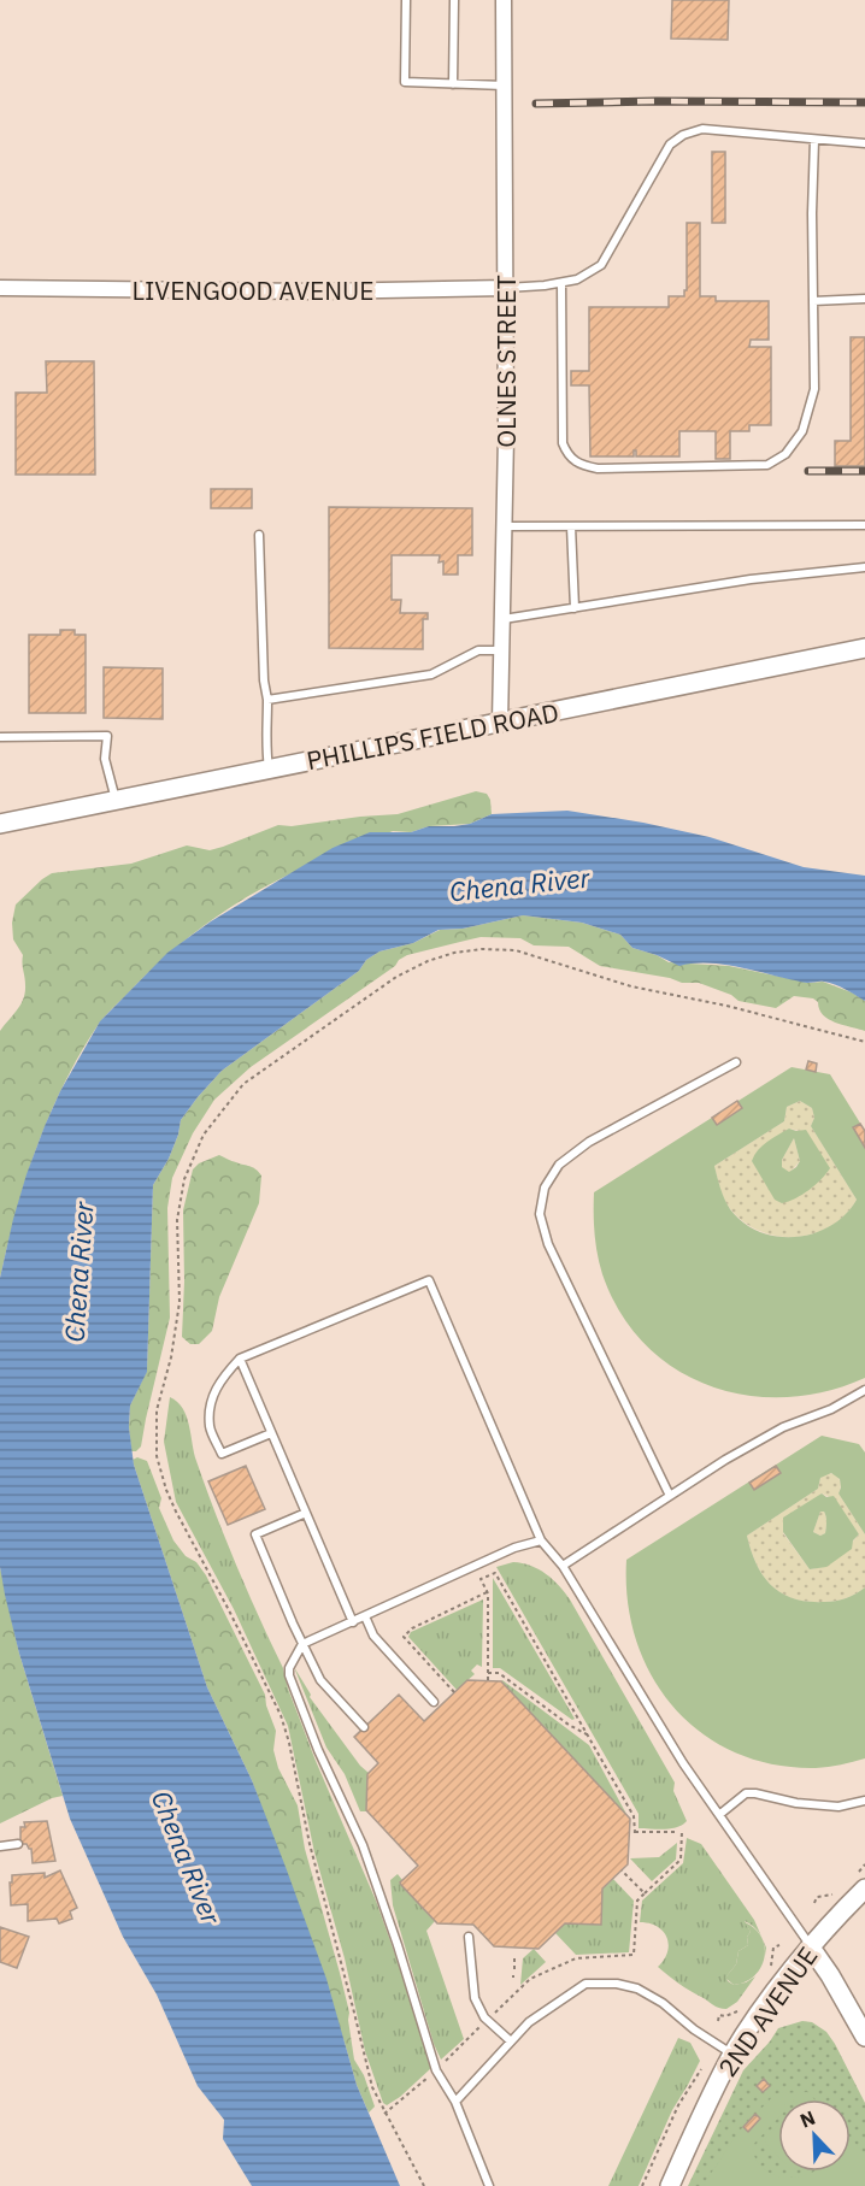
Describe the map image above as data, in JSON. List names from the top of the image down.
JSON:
{
  "streets": {
    "street": [
      "LIVENGOOD AVENUE",
      "OLNES STREET",
      "PHILLIPS FIELD ROAD",
      "2ND AVENUE"
    ]
  },
  "crossings": [
    ["LIVENGOOD AVENUE", "OLNES STREET"],
    ["OLNES STREET", "PHILLIPS FIELD ROAD"]
  ],
  "water": ["Chena River"],
  "north": "top left"
}
